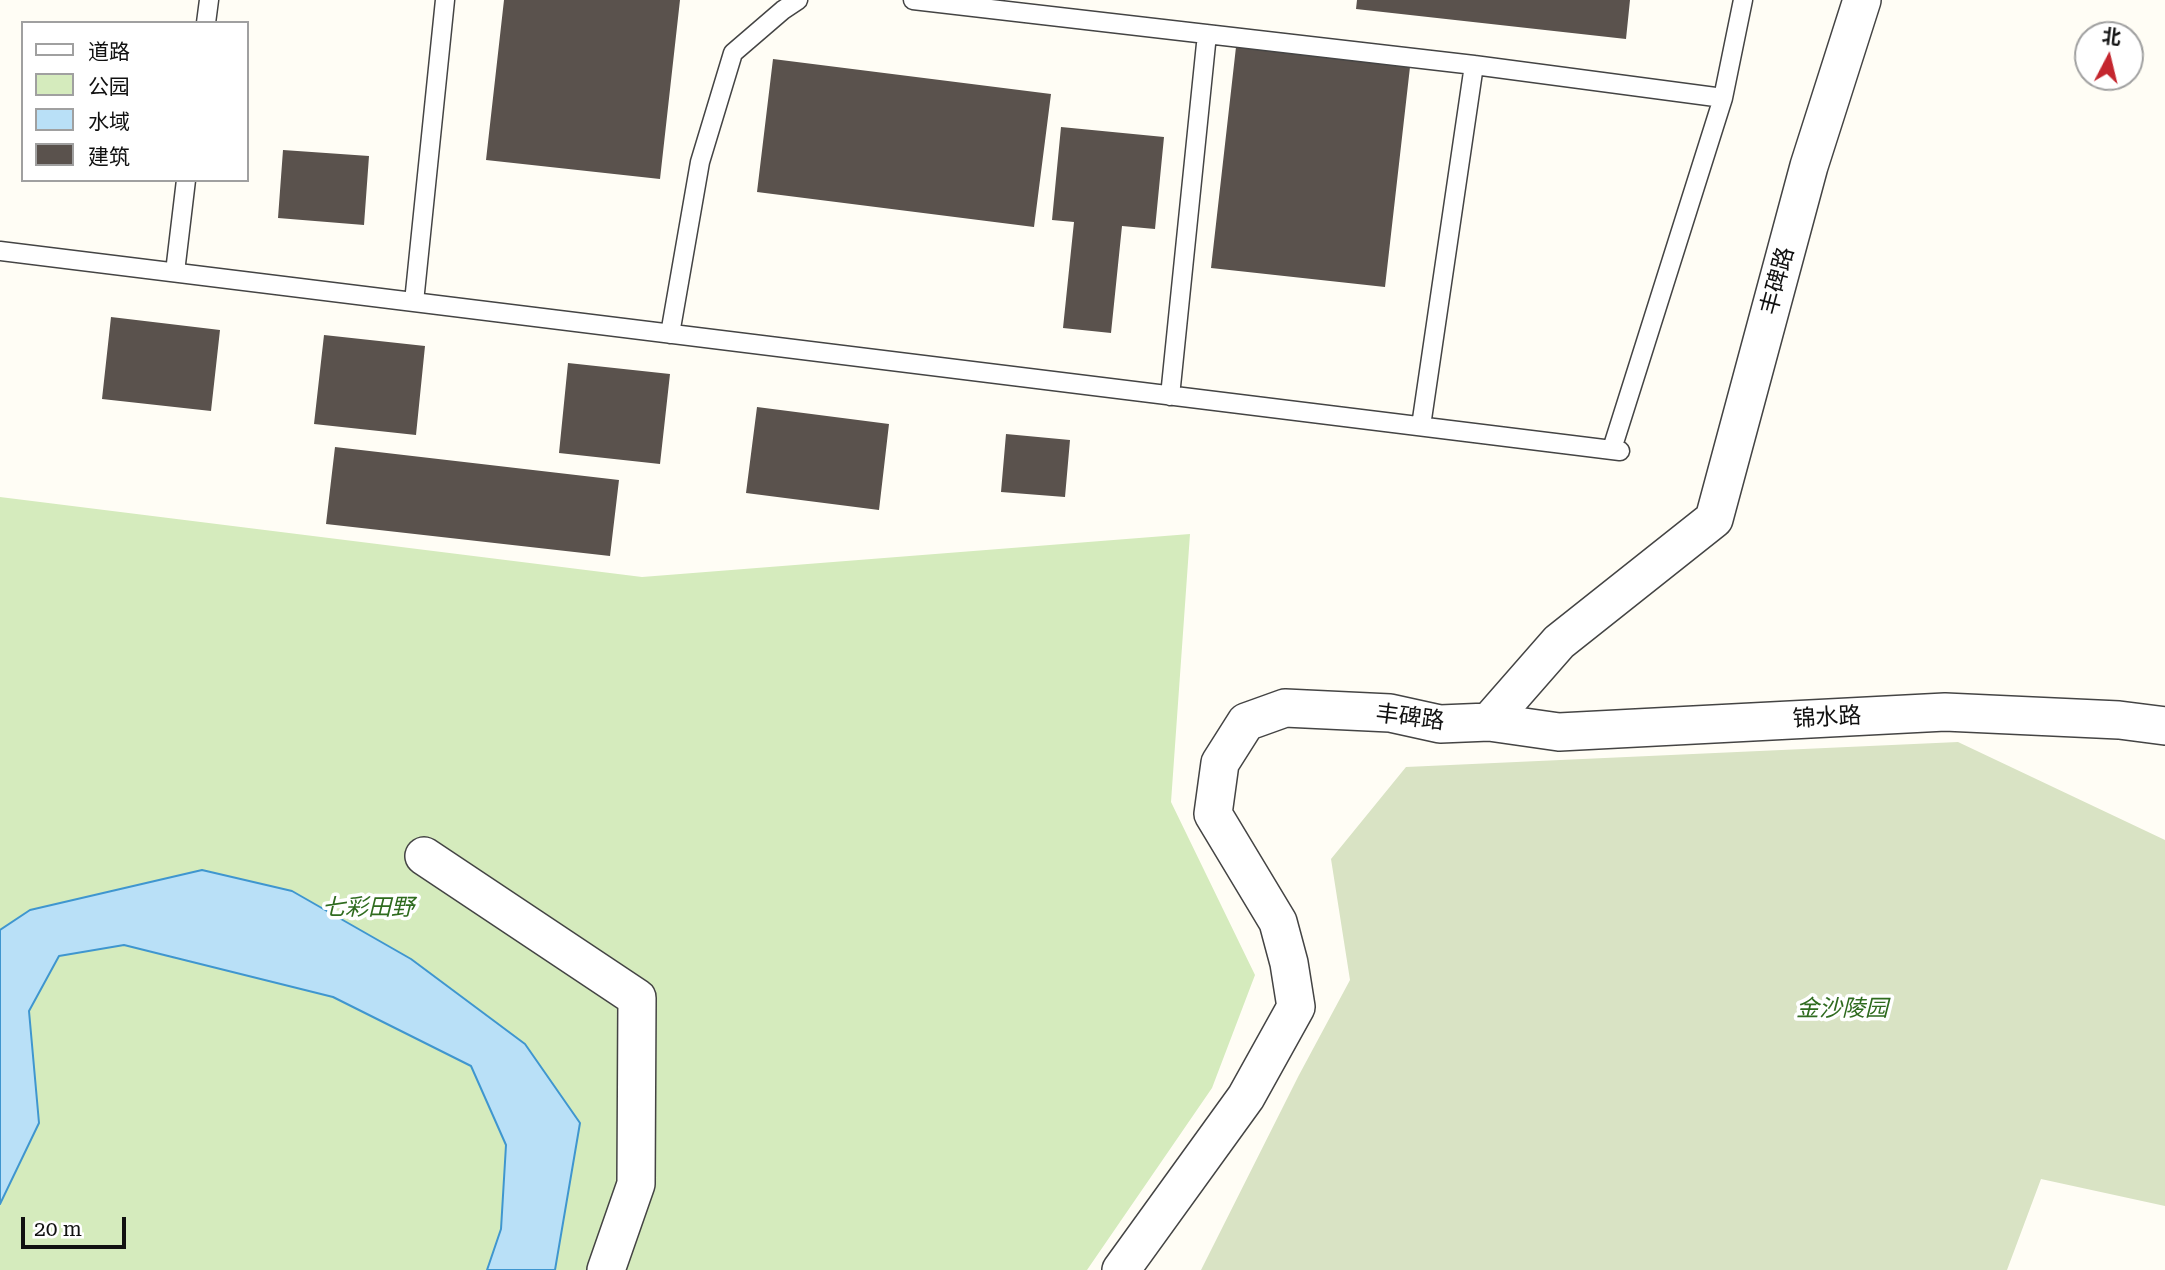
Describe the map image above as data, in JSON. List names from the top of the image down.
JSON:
{
  "streets": {
    "street": ["丰碑路", "锦水路"]
  },
  "crossings": [
    ["丰碑路", "锦水路"]
  ],
  "parks": ["七彩田野", "金沙陵园"],
  "legend": [
    "道路",
    "公园",
    "水域",
    "建筑"
  ],
  "scale_bar": "20 m",
  "north": "top"
}
